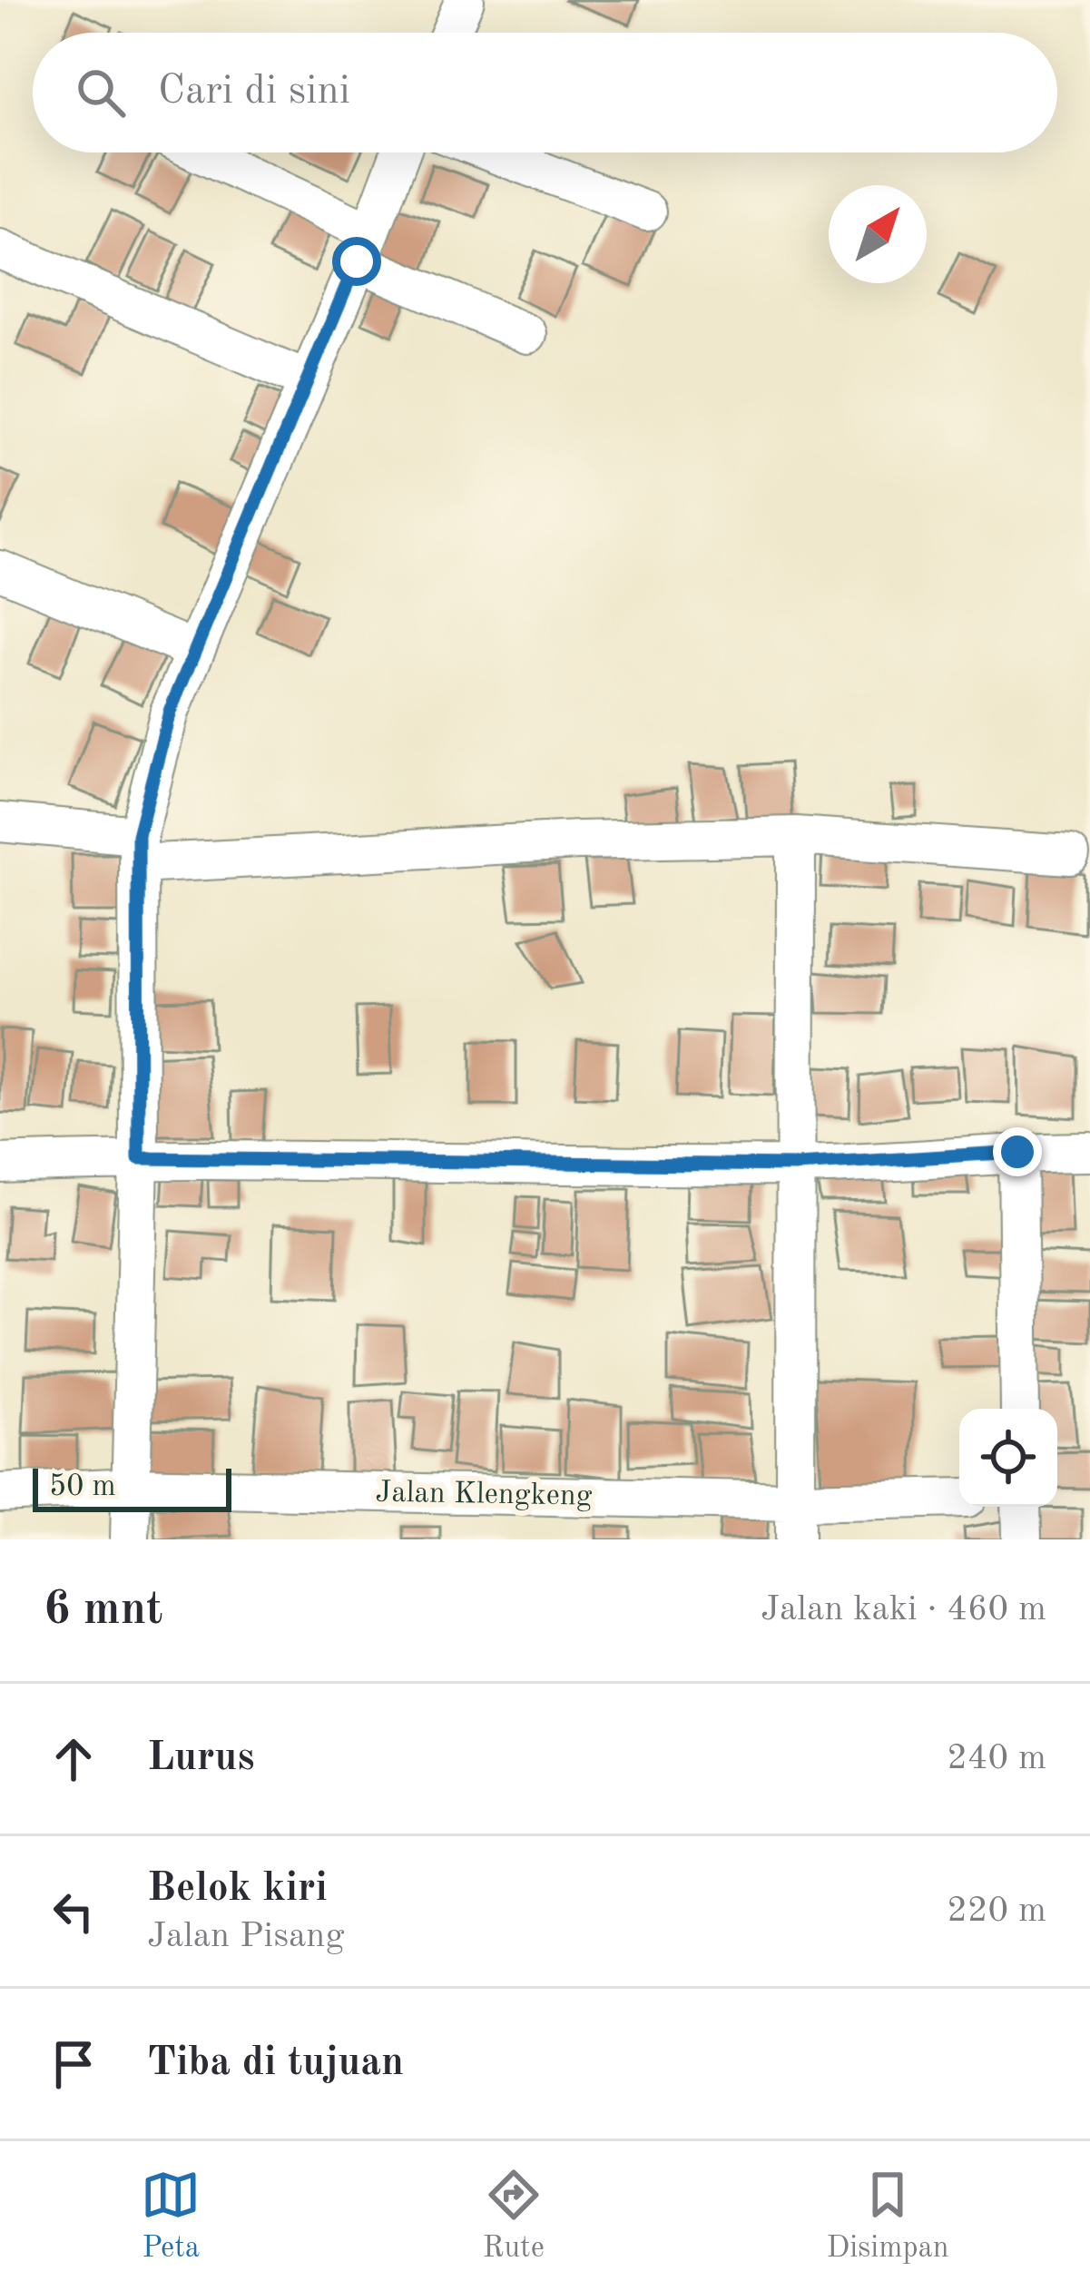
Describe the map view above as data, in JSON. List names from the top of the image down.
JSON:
{
  "streets": {
    "street": ["Jalan Klengkeng"]
  },
  "scale_bar": "50 m",
  "north": "top right",
  "page": {
    "search": "Cari di sini",
    "scale": "50 m",
    "heading": ["6 mnt", "Jalan kaki · 460 m"],
    "list": [
      ["Lurus", "240 m"],
      ["Belok kiri", "Jalan Pisang", "220 m"],
      "Tiba di tujuan"
    ],
    "nav": ["Peta", "Rute", "Disimpan"]
  }
}
